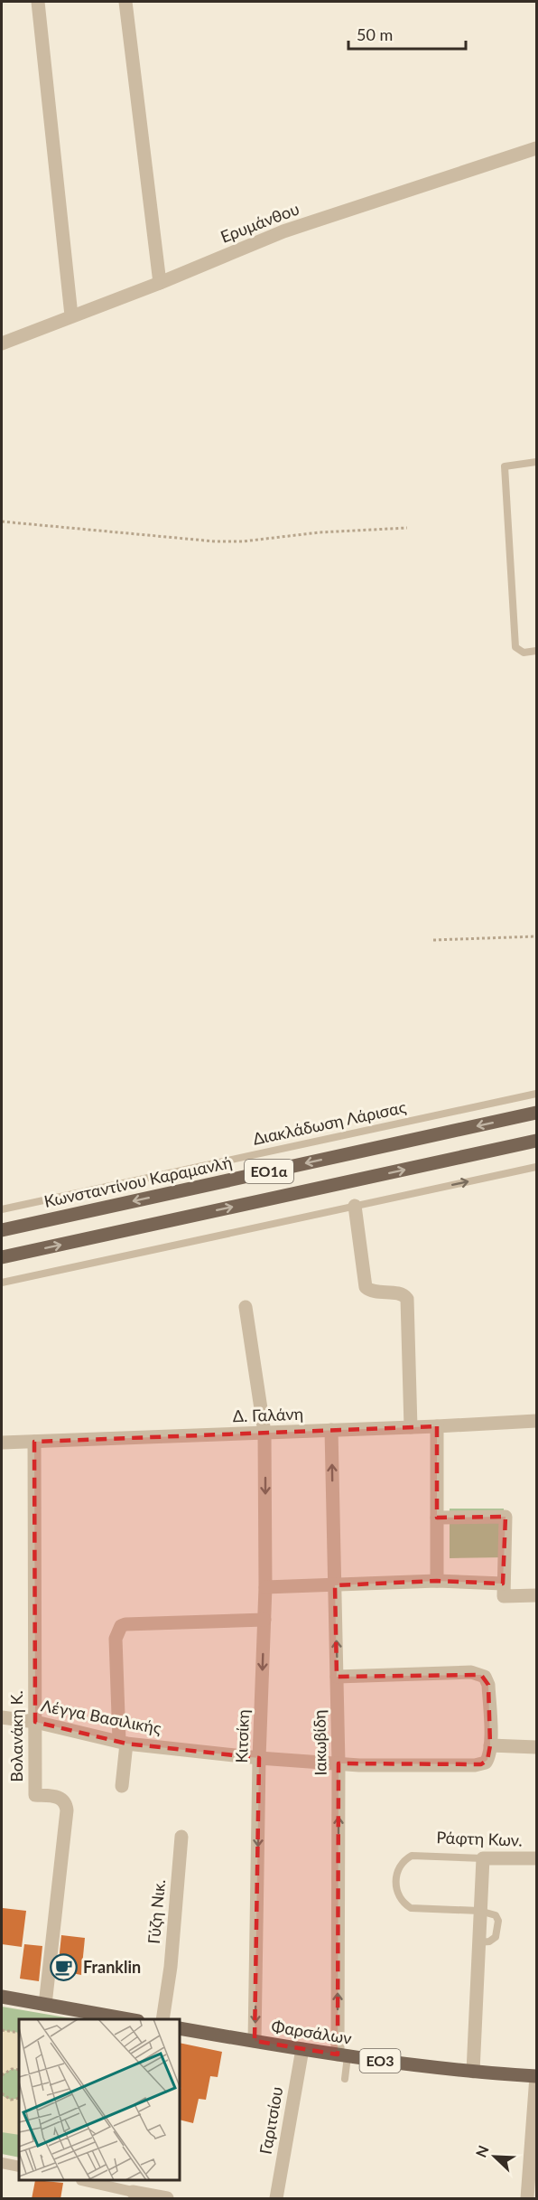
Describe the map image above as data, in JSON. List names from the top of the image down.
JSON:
{
  "streets": {
    "main road": [
      "ΕΟ1α",
      "Κωνσταντίνου Καραμανλή",
      "Φαρσάλων",
      "ΕΟ3"
    ],
    "street": [
      "Ερυμάνθου",
      "Δ. Γαλάνη",
      "Λέγγα Βασιλικής",
      "Βολανάκη Κ.",
      "Κιτσίκη",
      "Ιακωβίδη",
      "Ράφτη Κων.",
      "Γύζη Νικ.",
      "Γαριτσίου"
    ],
    "lane": ["Διακλάδωση Λάρισας"]
  },
  "crossings": [
    ["Δ. Γαλάνη", "Βολανάκη Κ."],
    ["Δ. Γαλάνη", "Κιτσίκη"],
    ["Δ. Γαλάνη", "Ιακωβίδη"],
    ["Λέγγα Βασιλικής", "Βολανάκη Κ."],
    ["Λέγγα Βασιλικής", "Κιτσίκη"],
    ["Λέγγα Βασιλικής", "Ιακωβίδη"],
    ["Κιτσίκη", "Φαρσάλων"],
    ["Ιακωβίδη", "Φαρσάλων"],
    ["Φαρσάλων", "Γαριτσίου"]
  ],
  "one_way": ["Κιτσίκη", "Ιακωβίδη"],
  "places": {
    "cafe": ["Franklin"]
  },
  "scale_bar": "50 m",
  "north": "top left"
}
